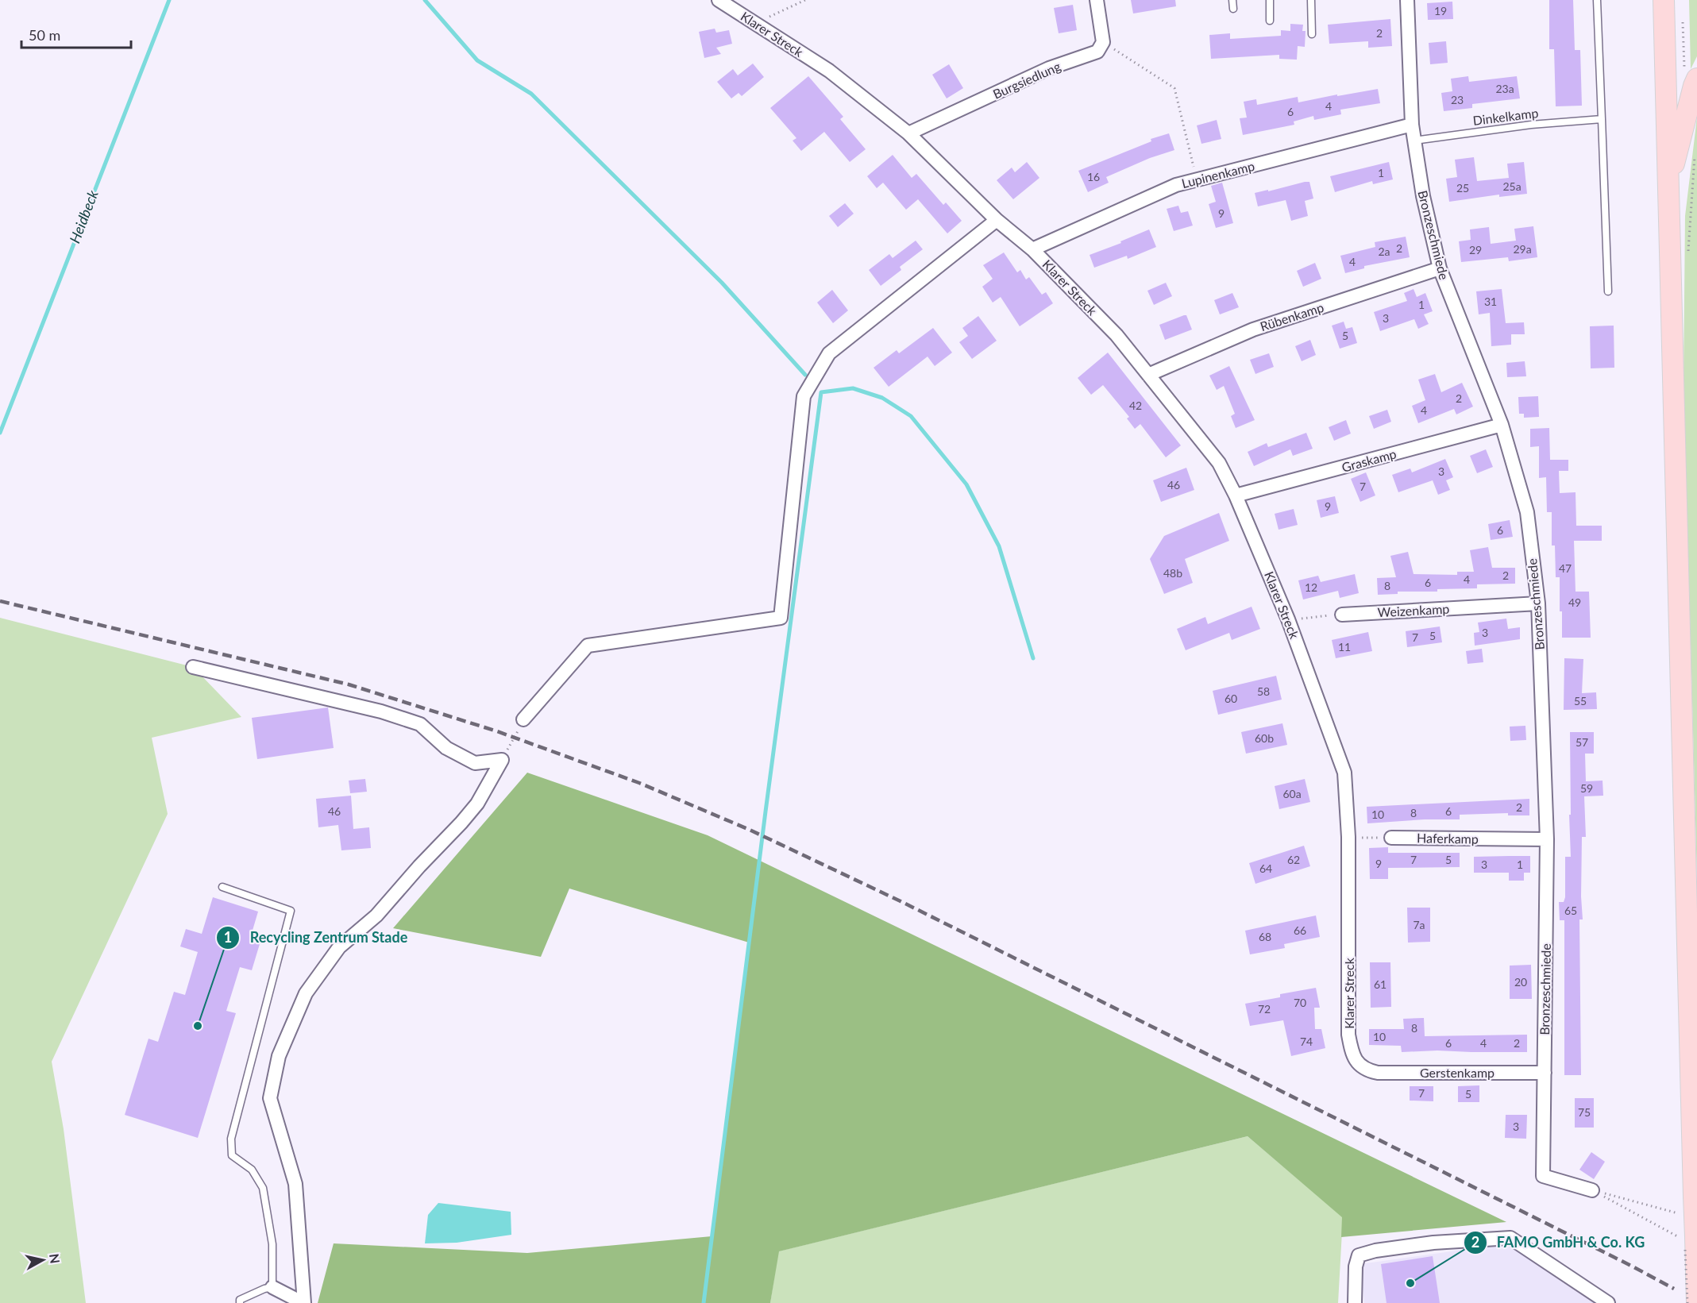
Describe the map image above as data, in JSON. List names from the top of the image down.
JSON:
{
  "streets": {
    "street": [
      "Klarer Streck",
      "Burgsiedlung",
      "Lupinenkamp",
      "Bronzeschmiede",
      "Rübenkamp",
      "Graskamp",
      "Weizenkamp",
      "Haferkamp",
      "Gerstenkamp"
    ],
    "lane": ["Dinkelkamp"]
  },
  "crossings": [
    ["Klarer Streck", "Burgsiedlung"],
    ["Klarer Streck", "Lupinenkamp"],
    ["Klarer Streck", "Rübenkamp"],
    ["Klarer Streck", "Graskamp"],
    ["Klarer Streck", "Gerstenkamp"],
    ["Dinkelkamp", "Bronzeschmiede"],
    ["Lupinenkamp", "Bronzeschmiede"],
    ["Bronzeschmiede", "Rübenkamp"],
    ["Bronzeschmiede", "Graskamp"],
    ["Bronzeschmiede", "Weizenkamp"],
    ["Bronzeschmiede", "Haferkamp"],
    ["Bronzeschmiede", "Gerstenkamp"]
  ],
  "water": ["Heidbeck"],
  "places": ["Recycling Zentrum Stade", "FAMO GmbH & Co. KG"],
  "house_numbers": [
    "19",
    "2",
    "23a",
    "23",
    "4",
    "6",
    "1",
    "16",
    "25a",
    "25",
    "9",
    "2",
    "29a",
    "29",
    "2a",
    "4",
    "31",
    "1",
    "3",
    "5",
    "2",
    "42",
    "4",
    "3",
    "46",
    "7",
    "9",
    "6",
    "47",
    "48b",
    "2",
    "4",
    "6",
    "8",
    "12",
    "49",
    "3",
    "5",
    "7",
    "11",
    "58",
    "60",
    "55",
    "60b",
    "57",
    "59",
    "60a",
    "2",
    "46",
    "6",
    "8",
    "10",
    "62",
    "7",
    "5",
    "9",
    "3",
    "1",
    "64",
    "65",
    "7a",
    "66",
    "68",
    "20",
    "61",
    "70",
    "72",
    "8",
    "10",
    "74",
    "6",
    "4",
    "2",
    "7",
    "5",
    "75",
    "3"
  ],
  "scale_bar": "50 m",
  "north": "right"
}
